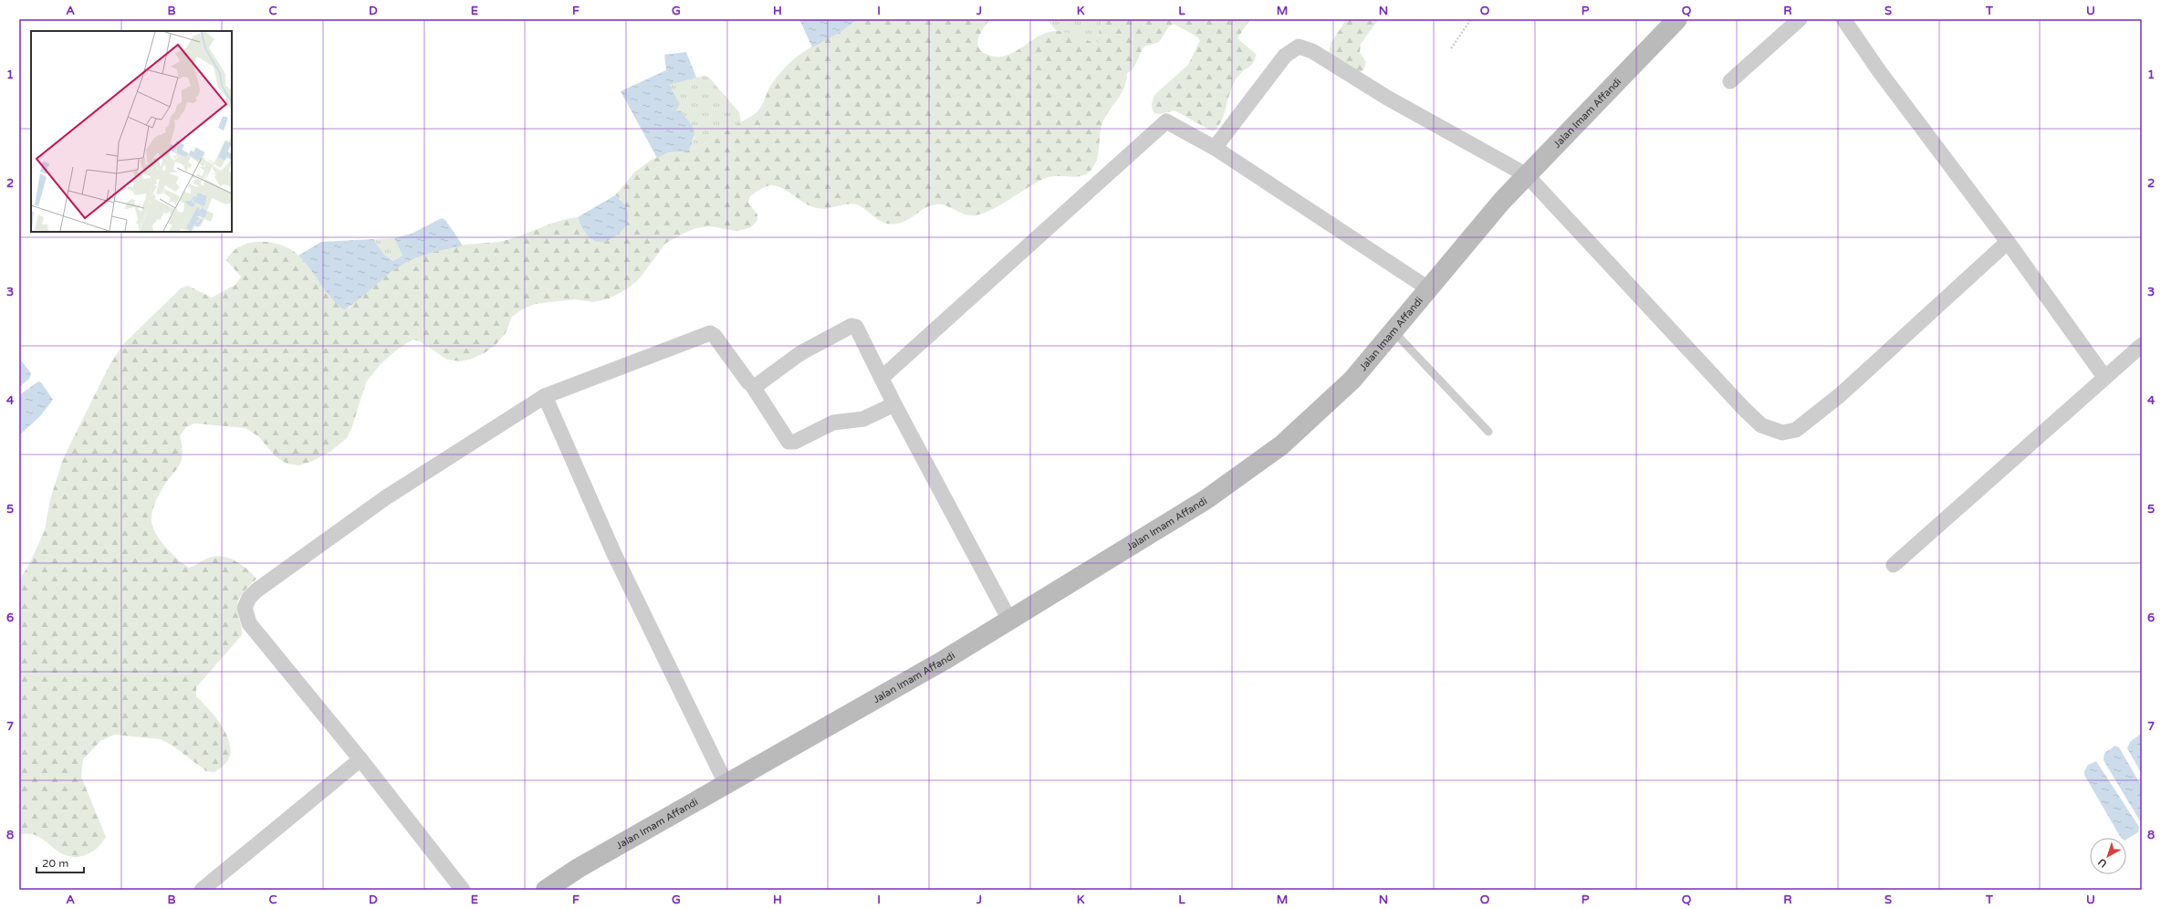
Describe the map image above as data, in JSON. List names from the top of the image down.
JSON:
{
  "streets": {
    "street": ["Jalan Imam Affandi"]
  },
  "scale_bar": "20 m",
  "north": "bottom left",
  "grid": {
    "columns": [
      "A",
      "B",
      "C",
      "D",
      "E",
      "F",
      "G",
      "H",
      "I",
      "J",
      "K",
      "L",
      "M",
      "N",
      "O",
      "P",
      "Q",
      "R",
      "S",
      "T",
      "U"
    ],
    "rows": [
      "1",
      "2",
      "3",
      "4",
      "5",
      "6",
      "7",
      "8"
    ]
  }
}
